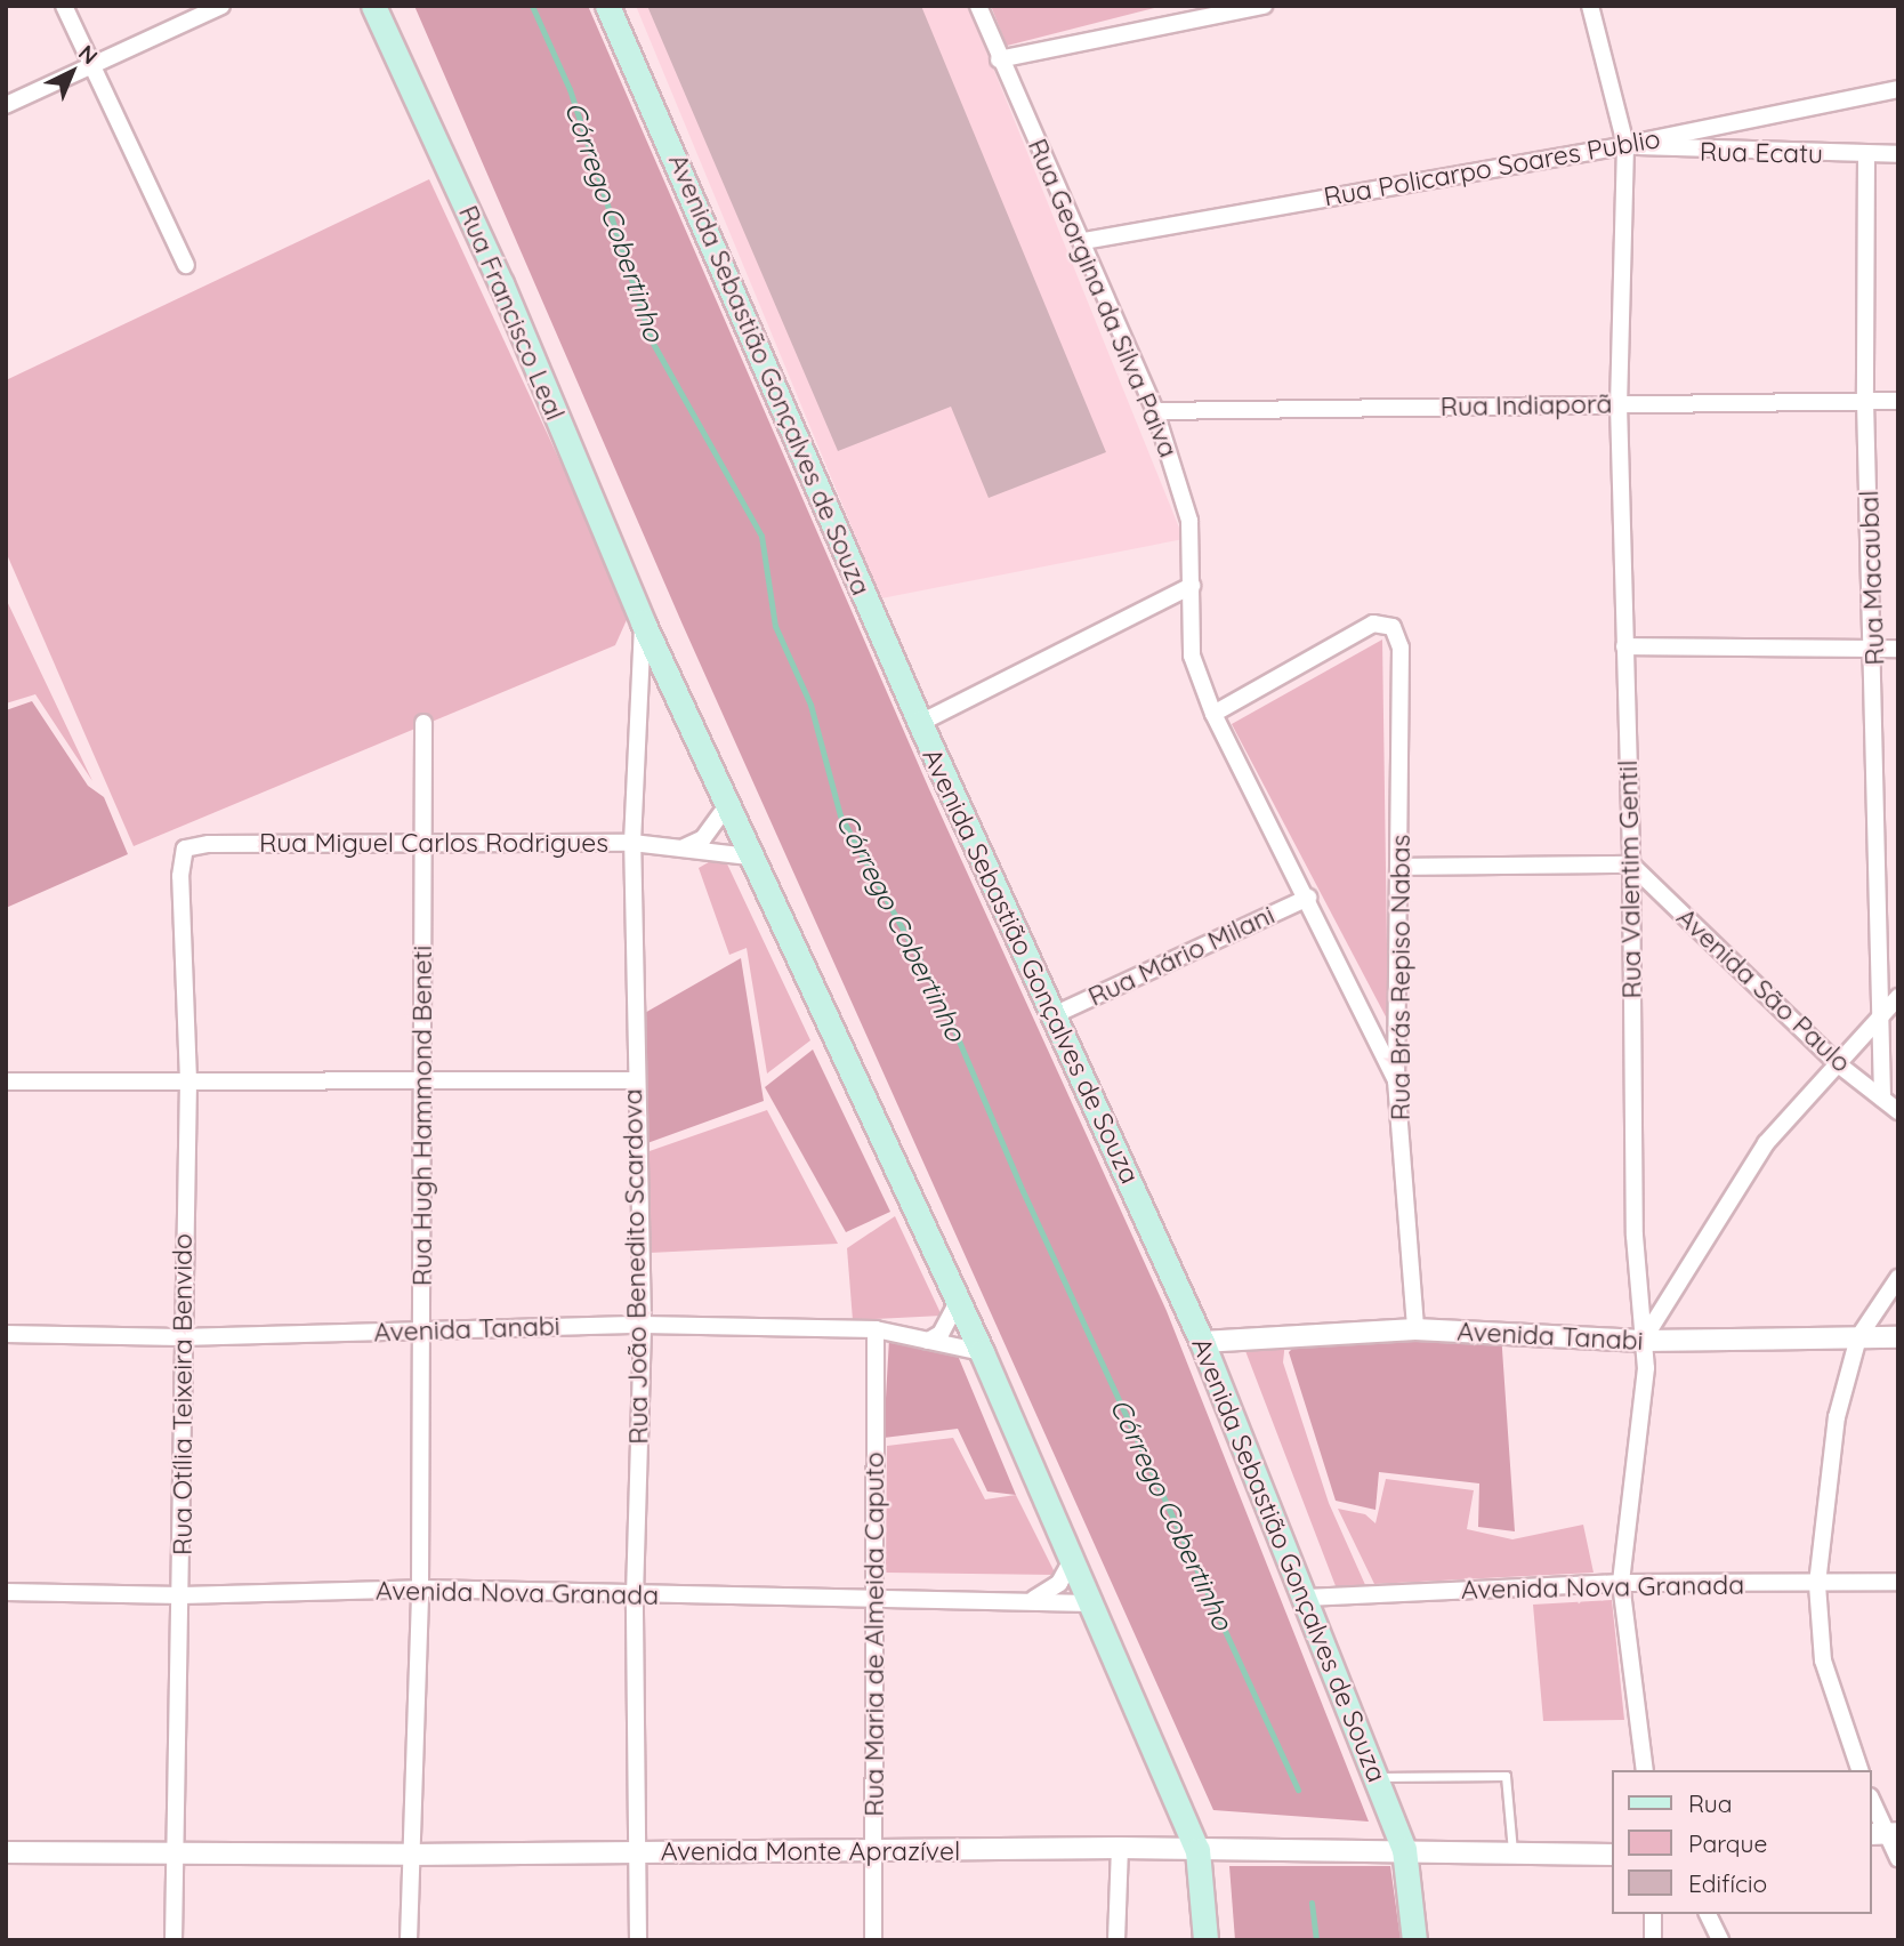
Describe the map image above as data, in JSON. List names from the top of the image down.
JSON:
{
  "streets": {
    "main road": ["Rua Francisco Leal", "Avenida Sebastião Gonçalves de Souza"],
    "street": [
      "Rua Ecatu",
      "Rua Policarpo Soares Publio",
      "Rua Georgina da Silva Paiva",
      "Rua Indiaporã",
      "Rua Macaubal",
      "Rua Miguel Carlos Rodrigues",
      "Rua Valentim Gentil",
      "Rua Mário Milani",
      "Rua Brás Repiso Nabas",
      "Avenida São Paulo",
      "Rua Hugh Hammond Beneti",
      "Rua João Benedito Scardova",
      "Avenida Tanabi",
      "Rua Otília Teixeira Benvido",
      "Avenida Nova Granada",
      "Rua Maria de Almeida Caputo",
      "Avenida Monte Aprazível"
    ]
  },
  "crossings": [
    ["Rua Ecatu", "Rua Policarpo Soares Publio"],
    ["Rua Ecatu", "Rua Macaubal"],
    ["Rua Ecatu", "Rua Valentim Gentil"],
    ["Rua Policarpo Soares Publio", "Rua Georgina da Silva Paiva"],
    ["Rua Policarpo Soares Publio", "Rua Valentim Gentil"],
    ["Rua Georgina da Silva Paiva", "Rua Indiaporã"],
    ["Rua Georgina da Silva Paiva", "Rua Mário Milani"],
    ["Rua Georgina da Silva Paiva", "Rua Brás Repiso Nabas"],
    ["Rua Francisco Leal", "Rua João Benedito Scardova"],
    ["Avenida Sebastião Gonçalves de Souza", "Rua Mário Milani"],
    ["Avenida Sebastião Gonçalves de Souza", "Avenida Tanabi"],
    ["Avenida Sebastião Gonçalves de Souza", "Avenida Nova Granada"],
    ["Avenida Sebastião Gonçalves de Souza", "Avenida Monte Aprazível"],
    ["Rua Indiaporã", "Rua Macaubal"],
    ["Rua Indiaporã", "Rua Valentim Gentil"],
    ["Rua Macaubal", "Avenida São Paulo"],
    ["Rua Miguel Carlos Rodrigues", "Rua Hugh Hammond Beneti"],
    ["Rua Miguel Carlos Rodrigues", "Rua João Benedito Scardova"],
    ["Rua Miguel Carlos Rodrigues", "Rua Otília Teixeira Benvido"],
    ["Rua Valentim Gentil", "Avenida São Paulo"],
    ["Rua Valentim Gentil", "Avenida Tanabi"],
    ["Rua Valentim Gentil", "Avenida Nova Granada"],
    ["Rua Brás Repiso Nabas", "Avenida Tanabi"],
    ["Rua Hugh Hammond Beneti", "Avenida Tanabi"],
    ["Rua Hugh Hammond Beneti", "Avenida Nova Granada"],
    ["Rua Hugh Hammond Beneti", "Avenida Monte Aprazível"],
    ["Rua João Benedito Scardova", "Avenida Tanabi"],
    ["Rua João Benedito Scardova", "Avenida Nova Granada"],
    ["Rua João Benedito Scardova", "Avenida Monte Aprazível"],
    ["Avenida Tanabi", "Rua Otília Teixeira Benvido"],
    ["Avenida Tanabi", "Rua Maria de Almeida Caputo"],
    ["Rua Otília Teixeira Benvido", "Avenida Nova Granada"],
    ["Rua Otília Teixeira Benvido", "Avenida Monte Aprazível"],
    ["Avenida Nova Granada", "Rua Maria de Almeida Caputo"],
    ["Rua Maria de Almeida Caputo", "Avenida Monte Aprazível"]
  ],
  "water": ["Córrego Cobertinho"],
  "legend": ["Rua", "Parque", "Edifício"],
  "north": "top right"
}
